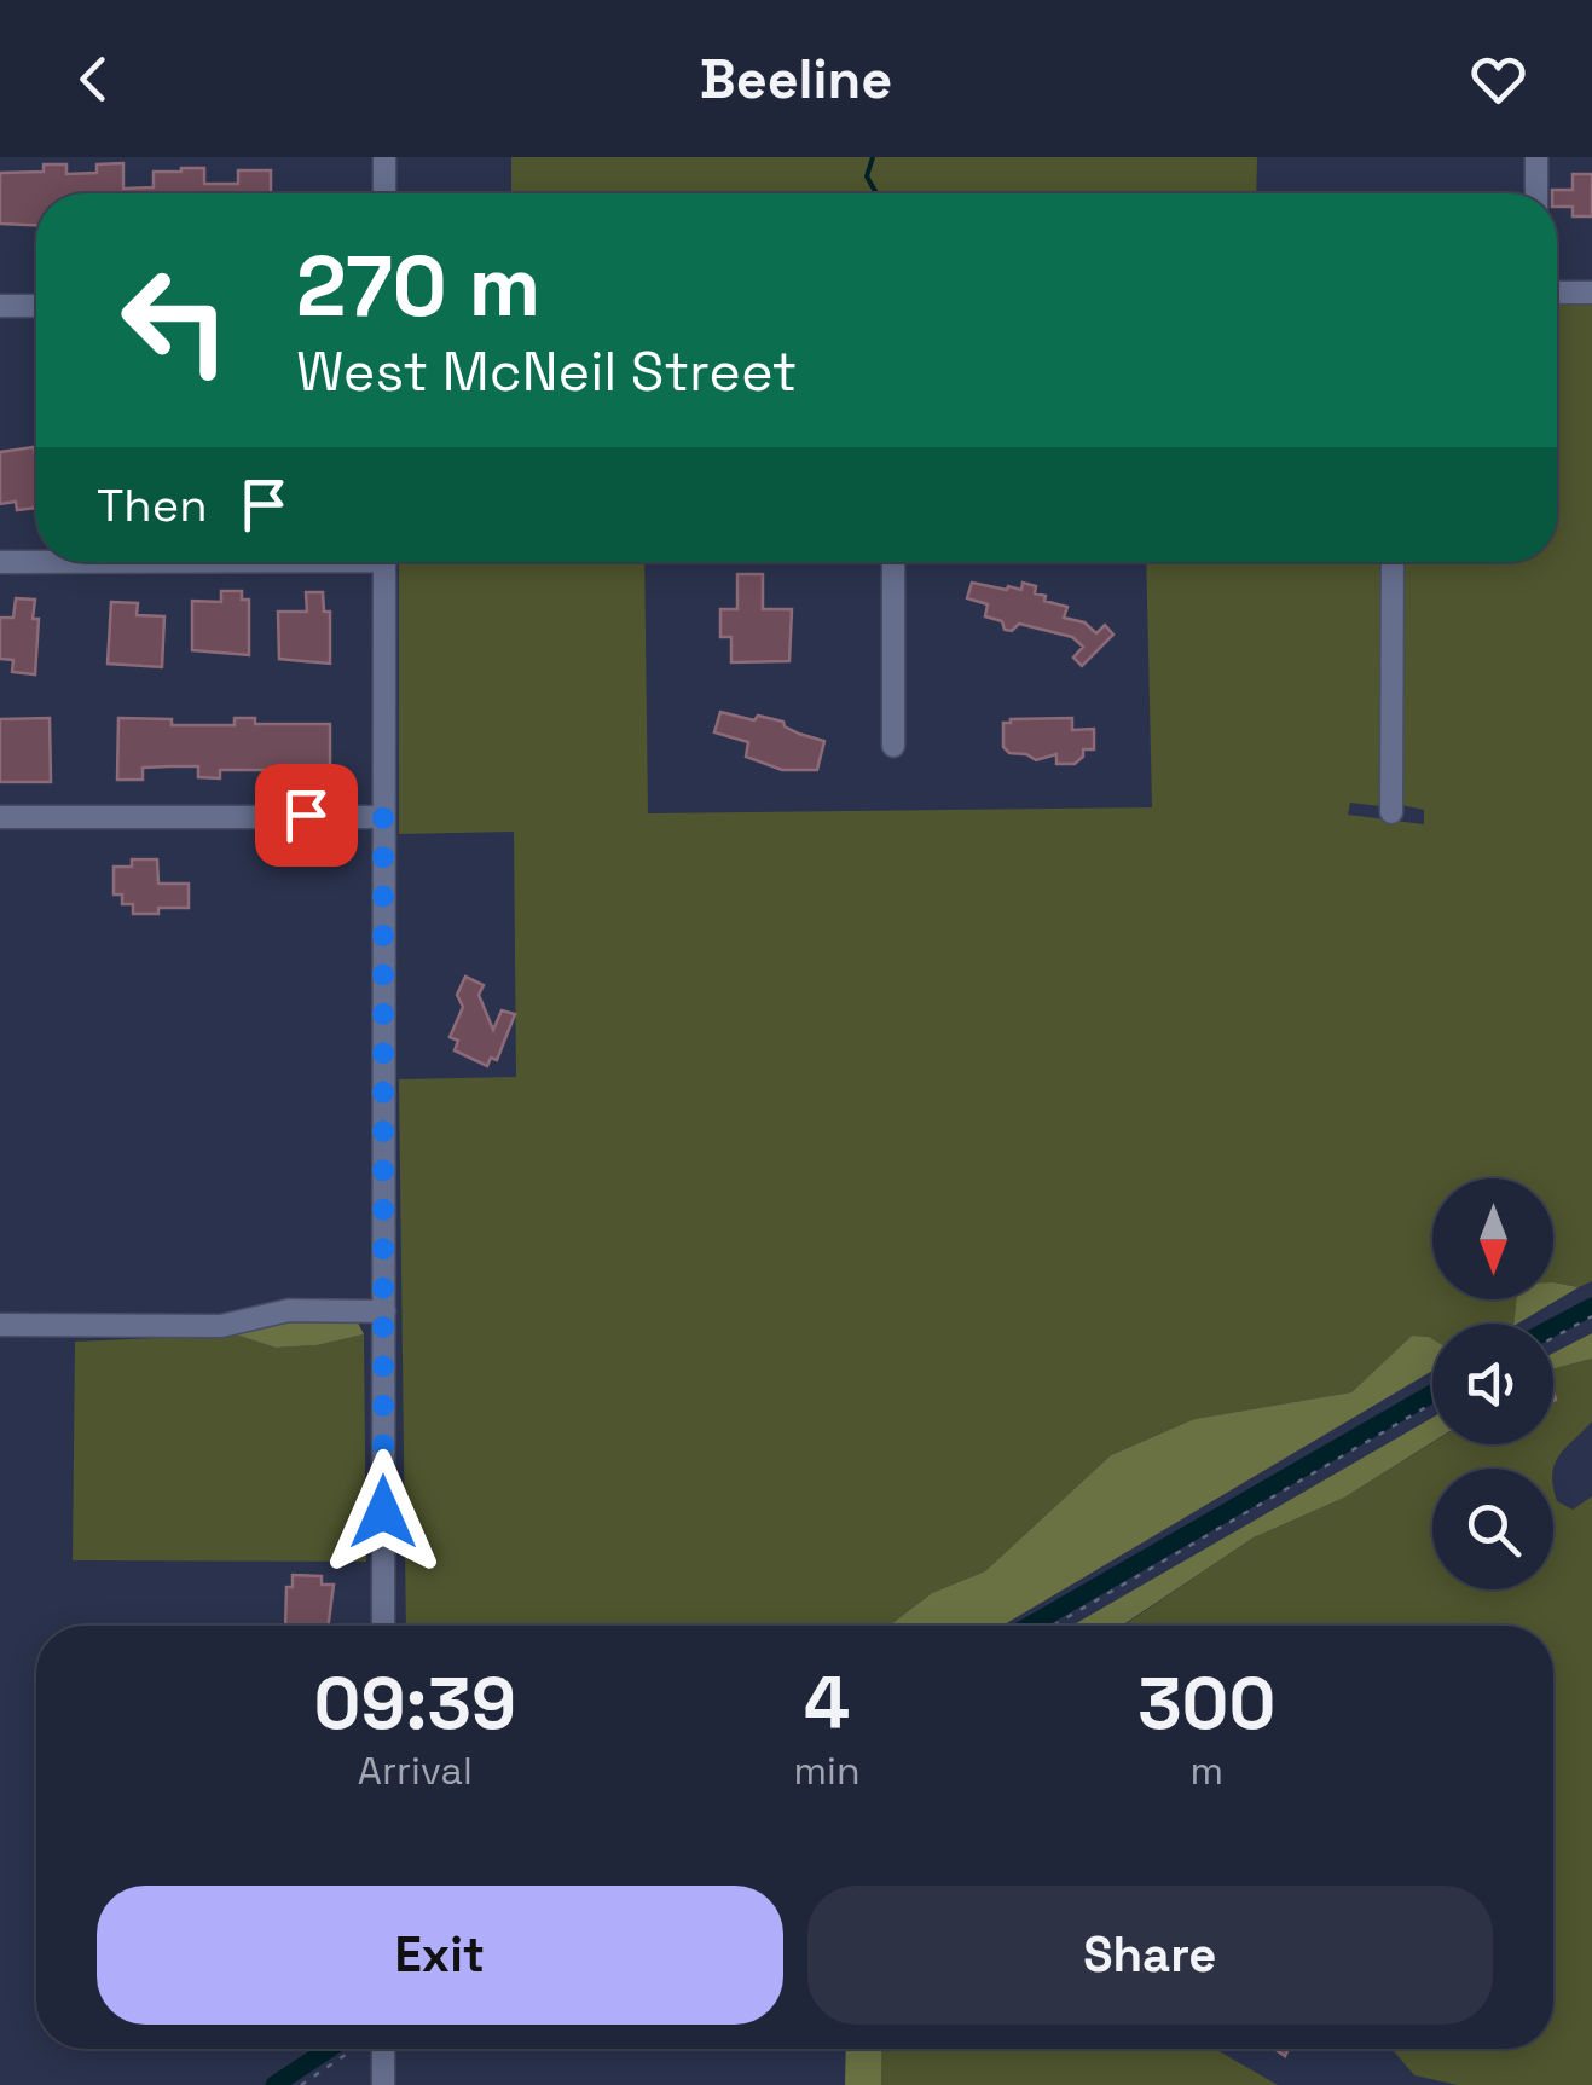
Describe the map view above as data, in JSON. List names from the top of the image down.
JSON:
{
  "north": "bottom",
  "page": {
    "header": "Beeline",
    "turn": ["270 m", "West McNeil Street"],
    "then": "Then",
    "eta": [
      "09:39",
      "Arrival",
      "4",
      "min",
      "300",
      "m"
    ],
    "buttons": ["Exit", "Share"]
  }
}
